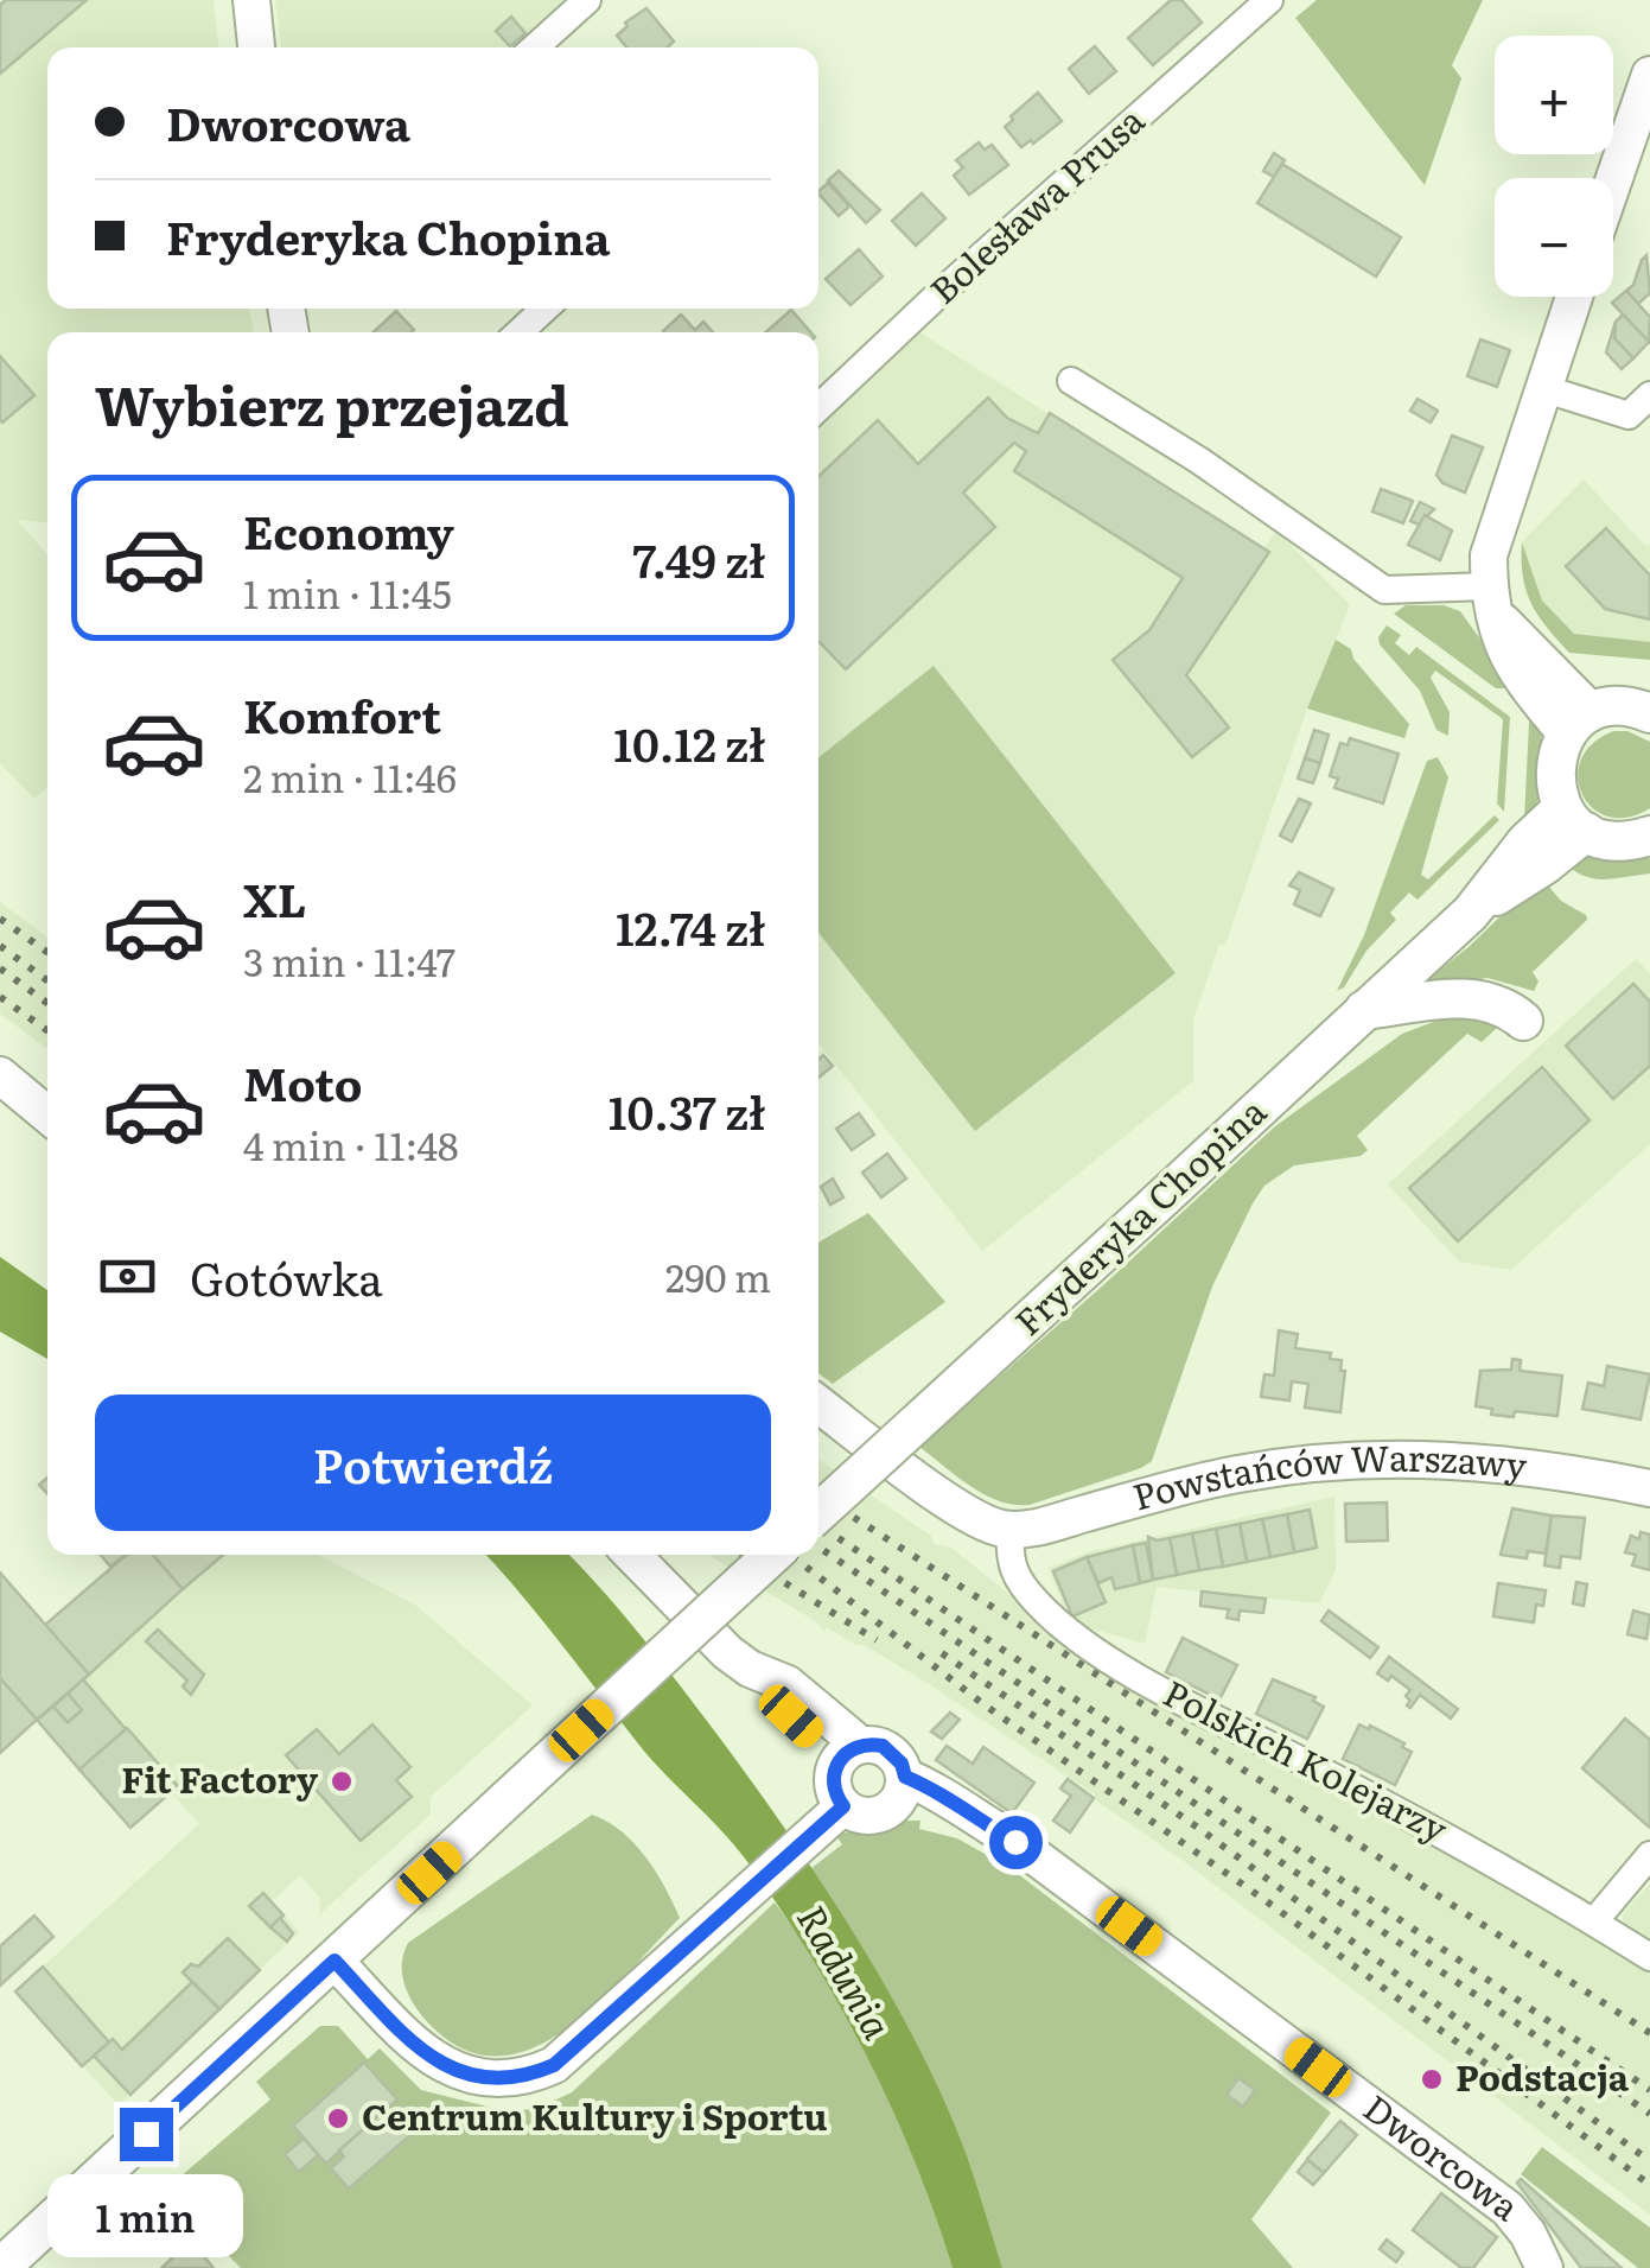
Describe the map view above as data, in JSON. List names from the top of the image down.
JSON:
{
  "streets": {
    "main road": ["Fryderyka Chopina"],
    "street": [
      "Bolesława Prusa",
      "Powstańców Warszawy",
      "Polskich Kolejarzy",
      "Dworcowa"
    ]
  },
  "crossings": [
    ["Powstańców Warszawy", "Polskich Kolejarzy"]
  ],
  "water": ["Radunia"],
  "places": ["Fit Factory", "Podstacja", "Centrum Kultury i Sportu"],
  "page": {
    "map_buttons": ["+", "−"],
    "banner": ["Dworcowa", "Fryderyka Chopina"],
    "heading": "Wybierz przejazd",
    "list": [
      {
        "name": "Economy",
        "note": "1 min · 11:45",
        "value": "7.49 zł"
      },
      {
        "name": "Komfort",
        "note": "2 min · 11:46",
        "value": "10.12 zł"
      },
      {
        "name": "XL",
        "note": "3 min · 11:47",
        "value": "12.74 zł"
      },
      {
        "name": "Moto",
        "note": "4 min · 11:48",
        "value": "10.37 zł"
      }
    ],
    "pay": ["Gotówka", "290 m"],
    "buttons": "Potwierdź",
    "bubble": "1 min"
  }
}
